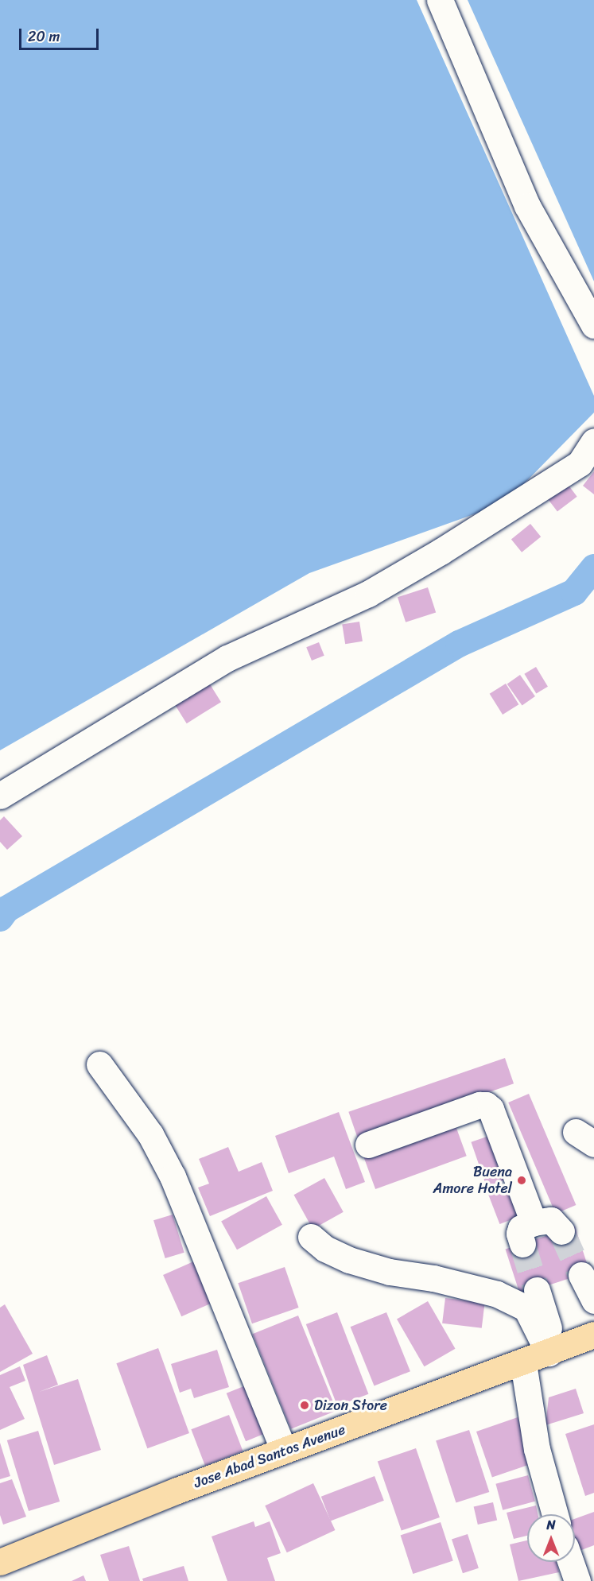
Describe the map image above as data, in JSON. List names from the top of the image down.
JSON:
{
  "streets": {
    "highway": ["Jose Abad Santos Avenue"]
  },
  "places": ["Buena Amore Hotel", "Dizon Store"],
  "scale_bar": "20 m",
  "north": "top"
}
